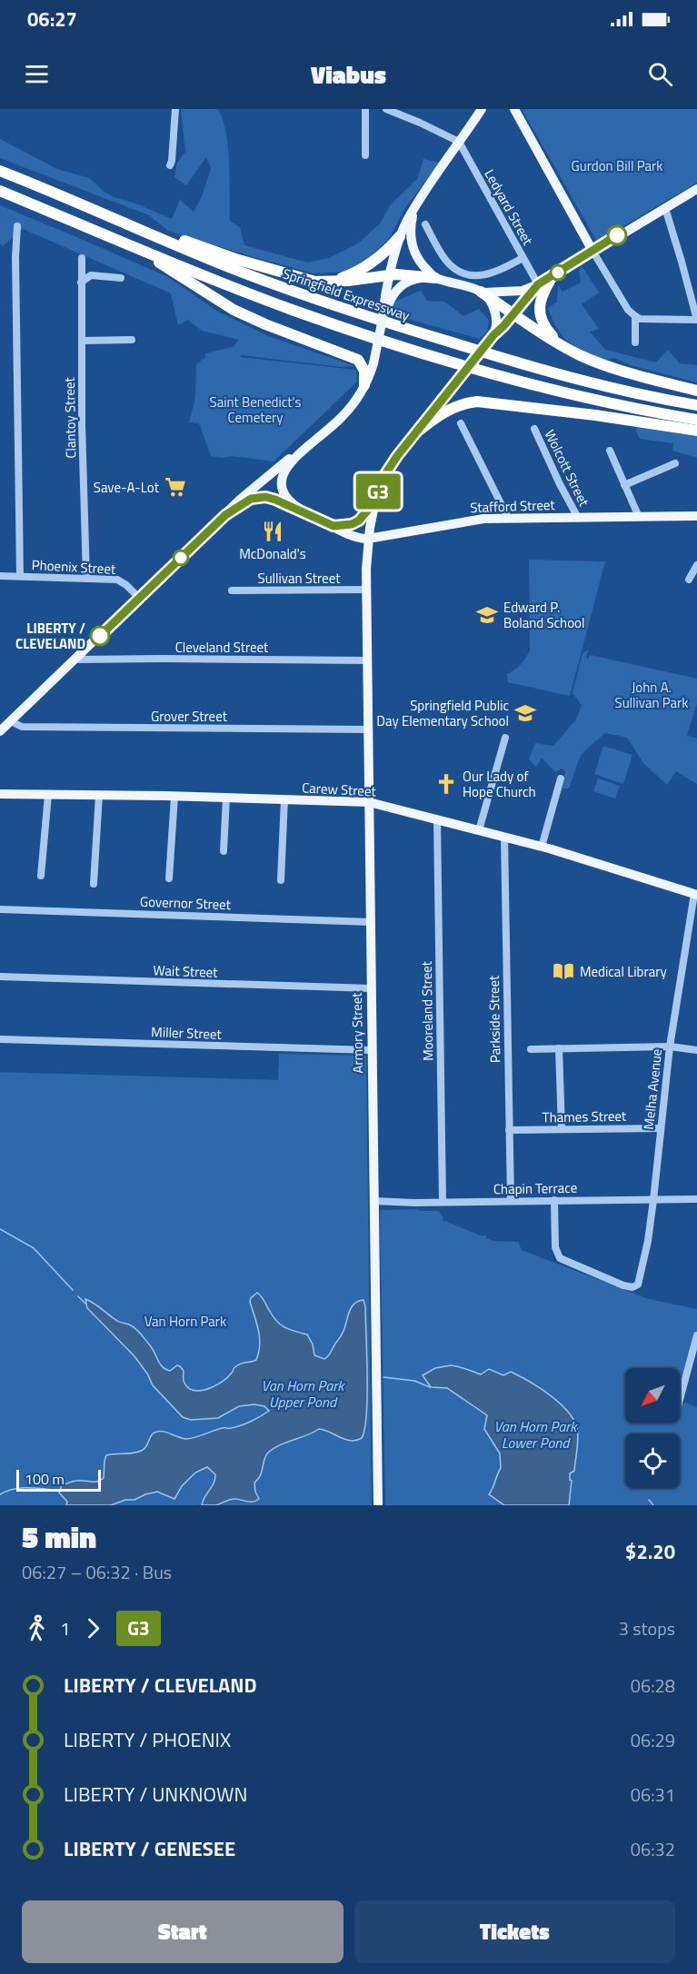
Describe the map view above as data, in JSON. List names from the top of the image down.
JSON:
{
  "streets": {
    "highway": ["Springfield Expressway"],
    "main road": ["Stafford Street", "Carew Street", "Armory Street"],
    "street": [
      "Ledyard Street",
      "Clantoy Street",
      "Wolcott Street",
      "Phoenix Street",
      "Sullivan Street",
      "Cleveland Street",
      "Grover Street",
      "Governor Street",
      "Wait Street",
      "Mooreland Street",
      "Parkside Street",
      "Miller Street",
      "Melha Avenue",
      "Thames Street",
      "Chapin Terrace"
    ]
  },
  "crossings": [
    ["Clantoy Street", "Phoenix Street"],
    ["Wolcott Street", "Stafford Street"],
    ["Stafford Street", "Armory Street"],
    ["Sullivan Street", "Armory Street"],
    ["Cleveland Street", "Armory Street"],
    ["Grover Street", "Armory Street"],
    ["Carew Street", "Mooreland Street"],
    ["Carew Street", "Parkside Street"],
    ["Carew Street", "Armory Street"],
    ["Carew Street", "Melha Avenue"],
    ["Governor Street", "Armory Street"],
    ["Wait Street", "Armory Street"],
    ["Mooreland Street", "Chapin Terrace"],
    ["Parkside Street", "Thames Street"],
    ["Parkside Street", "Chapin Terrace"],
    ["Miller Street", "Armory Street"],
    ["Armory Street", "Chapin Terrace"],
    ["Melha Avenue", "Thames Street"],
    ["Melha Avenue", "Chapin Terrace"]
  ],
  "water": ["Van Horn Park Upper Pond", "Van Horn Park Lower Pond"],
  "parks": [
    "Gurdon Bill Park",
    "Saint Benedict's Cemetery",
    "John A. Sullivan Park",
    "Van Horn Park"
  ],
  "places": {
    "supermarket": ["Save-A-Lot"],
    "restaurant": ["McDonald's"],
    "school or university": ["Edward P. Boland School", "Springfield Public Day Elementary School"],
    "other": ["LIBERTY / CLEVELAND"],
    "church": ["Our Lady of Hope Church"],
    "library": ["Medical Library"]
  },
  "lines": ["bus line G3"],
  "scale_bar": "100 m",
  "north": "bottom left",
  "page": {
    "status": "06:27",
    "header": "Viabus",
    "on_map": "G3",
    "scale": "100 m",
    "heading": ["5 min", "06:27 – 06:32 · Bus", "$2.20"],
    "legs": ["1", "G3", "3 stops"],
    "list": [
      {
        "name": "LIBERTY / CLEVELAND",
        "value": "06:28"
      },
      {
        "name": "LIBERTY / PHOENIX",
        "value": "06:29"
      },
      {
        "name": "LIBERTY / UNKNOWN",
        "value": "06:31"
      },
      {
        "name": "LIBERTY / GENESEE",
        "value": "06:32"
      }
    ],
    "buttons": ["Start", "Tickets"]
  }
}
